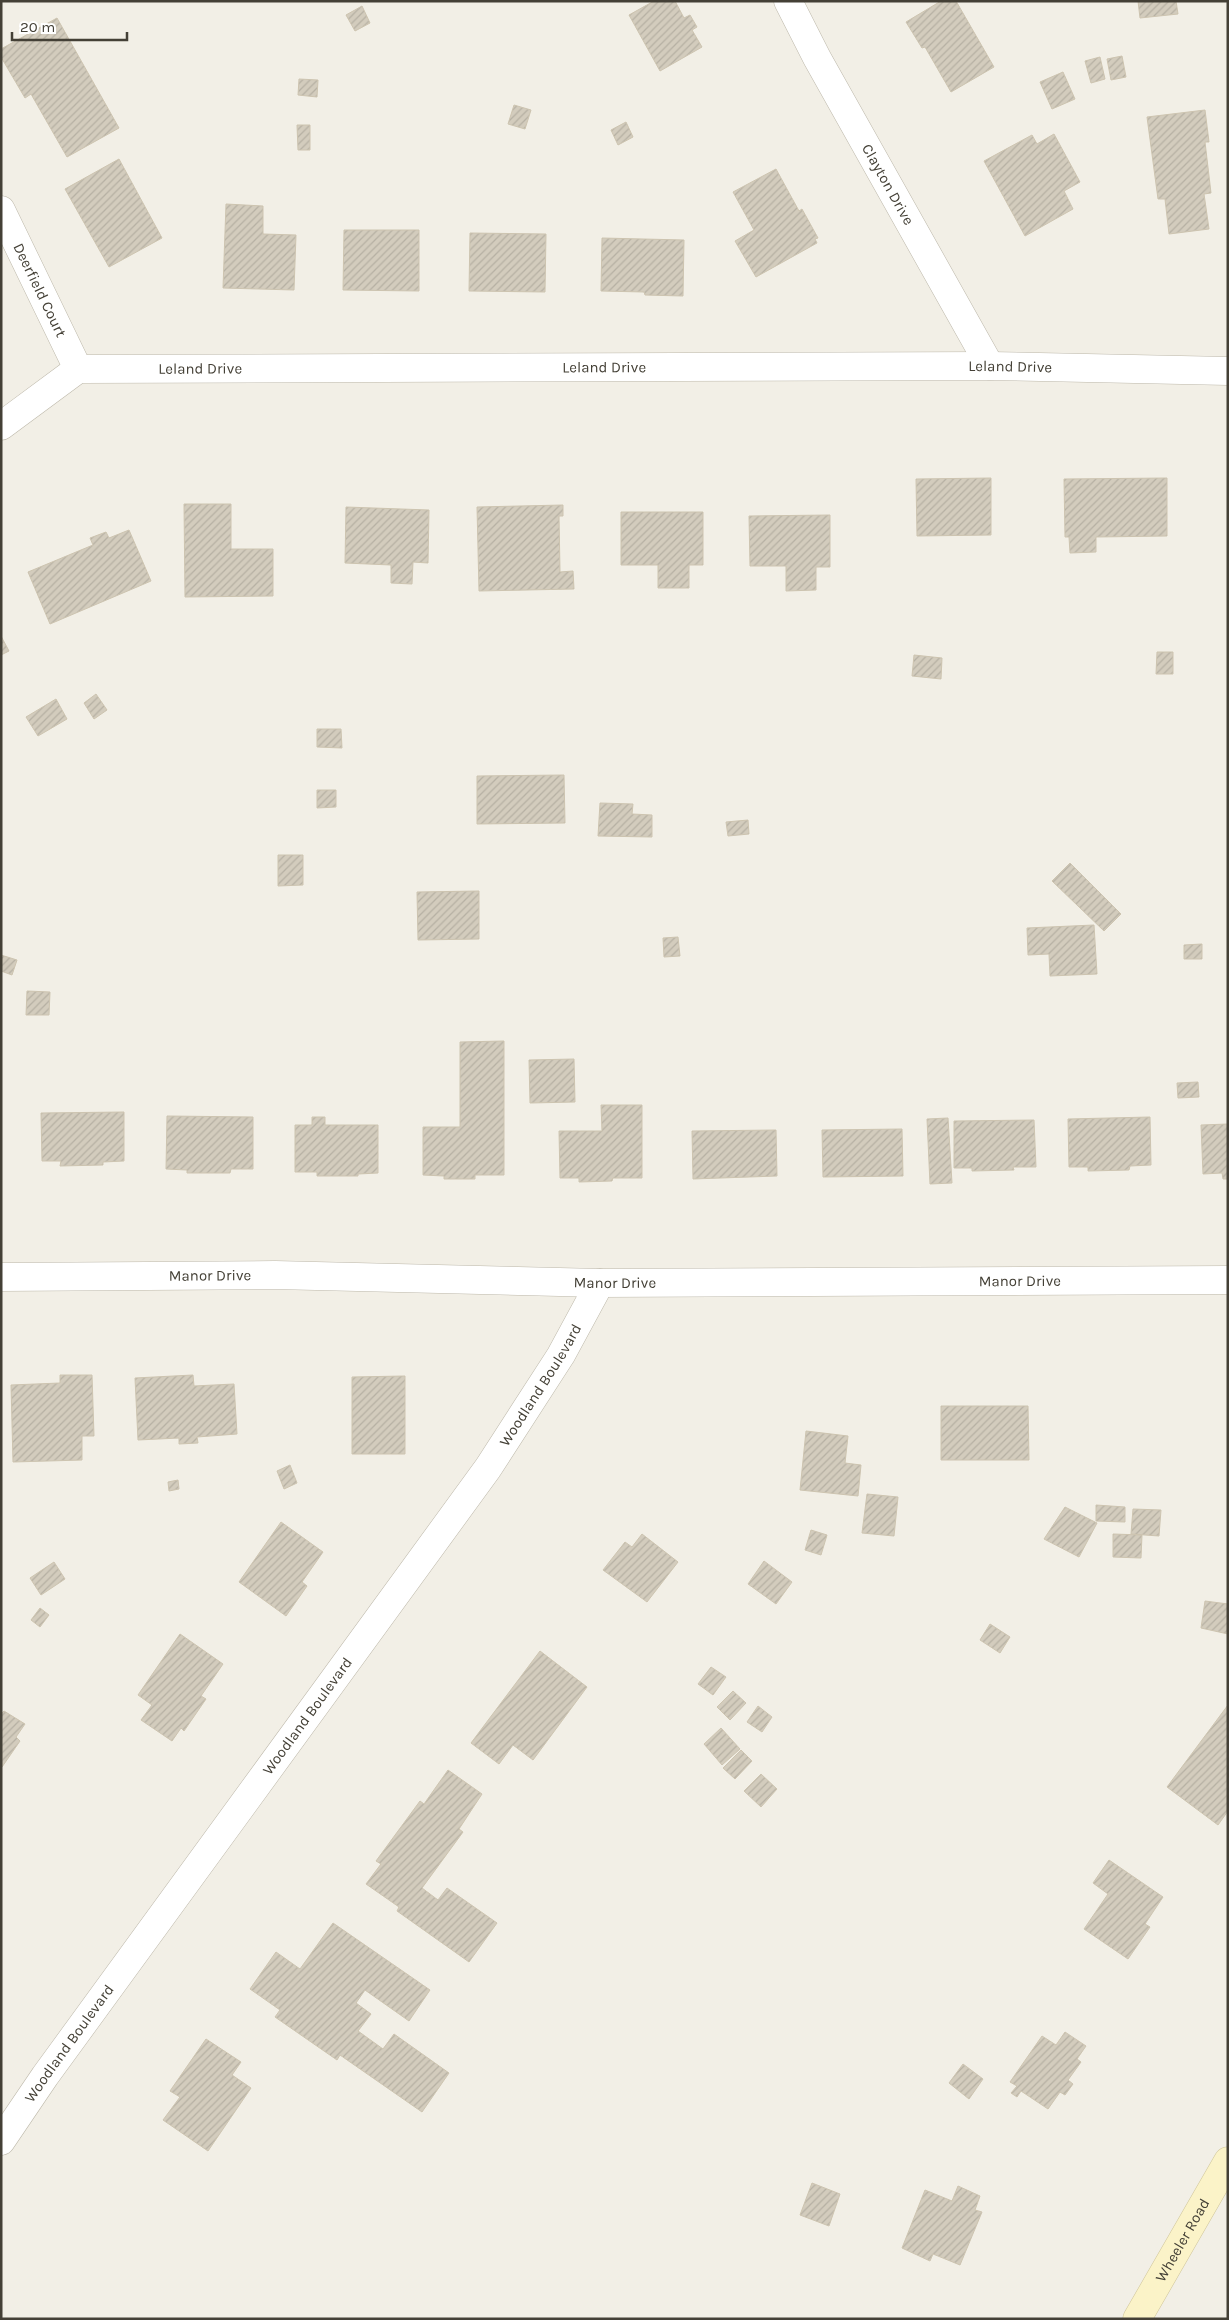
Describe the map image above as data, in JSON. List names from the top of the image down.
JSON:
{
  "streets": {
    "main road": ["Wheeler Road"],
    "street": [
      "Clayton Drive",
      "Deerfield Court",
      "Leland Drive",
      "Manor Drive",
      "Woodland Boulevard"
    ]
  },
  "crossings": [
    ["Clayton Drive", "Leland Drive"],
    ["Deerfield Court", "Leland Drive"],
    ["Manor Drive", "Woodland Boulevard"]
  ],
  "scale_bar": "20 m"
}
